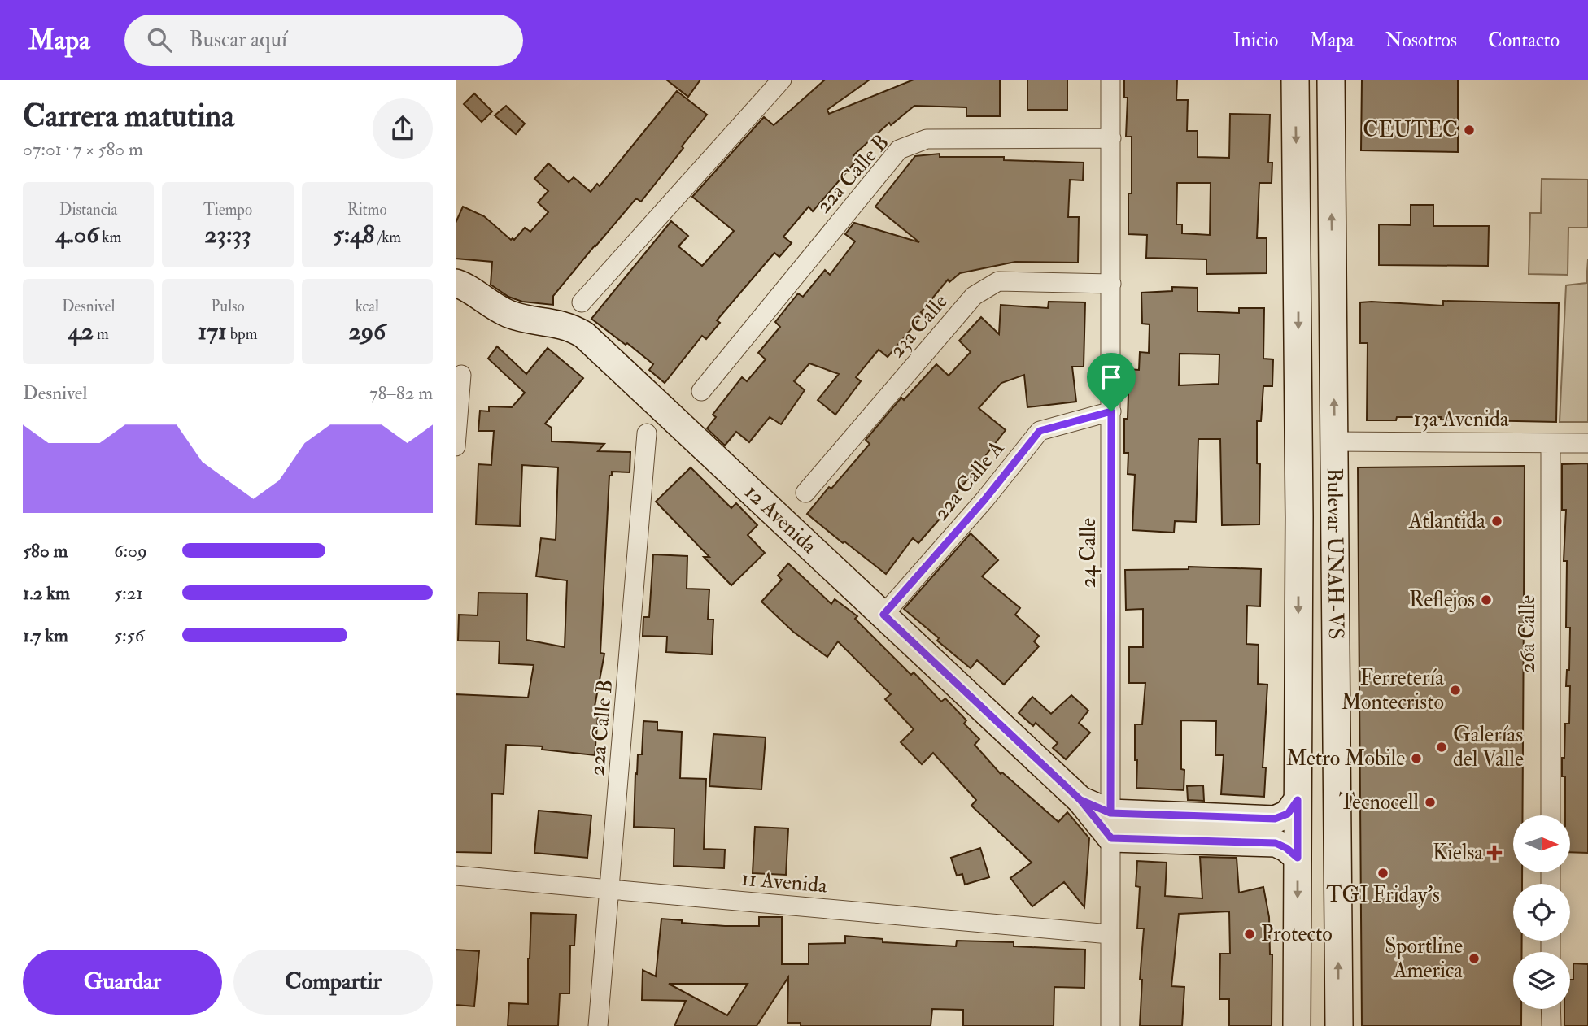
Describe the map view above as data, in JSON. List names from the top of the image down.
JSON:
{
  "streets": {
    "main road": ["12 Avenida", "Bulevar UNAH-VS"],
    "street": [
      "22a Calle B",
      "23a Calle",
      "13a Avenida",
      "22a Calle A",
      "24 Calle",
      "26a Calle",
      "11 Avenida"
    ]
  },
  "crossings": [
    ["22a Calle B", "24 Calle"],
    ["22a Calle B", "11 Avenida"],
    ["23a Calle", "24 Calle"],
    ["13a Avenida", "Bulevar UNAH-VS"],
    ["13a Avenida", "26a Calle"],
    ["22a Calle A", "12 Avenida"],
    ["22a Calle A", "24 Calle"],
    ["12 Avenida", "24 Calle"],
    ["24 Calle", "11 Avenida"]
  ],
  "places": {
    "other": [
      "CEUTEC",
      "Atlantida",
      "Reflejos",
      "Ferretería Montecristo",
      "Galerías del Valle",
      "Metro Mobile",
      "Tecnocell",
      "TGI Friday's",
      "Protecto",
      "Sportline America"
    ],
    "health": ["Kielsa"]
  },
  "north": "right",
  "page": {
    "header": "Mapa",
    "search": "Buscar aquí",
    "nav": [
      "Inicio",
      "Mapa",
      "Nosotros",
      "Contacto"
    ],
    "heading": ["Carrera matutina", "07:01 · 7 × 580 m"],
    "stats": [
      ["Distancia", "4.06 km"],
      ["Tiempo", "23:33"],
      ["Ritmo", "5:48 /km"],
      ["Desnivel", "42 m"],
      ["Pulso", "171 bpm"],
      ["kcal", "296"]
    ],
    "chart": ["Desnivel", "78–82 m"],
    "list": [
      {
        "name": "580 m",
        "note": "6:09"
      },
      {
        "name": "1.2 km",
        "note": "5:21"
      },
      {
        "name": "1.7 km",
        "note": "5:56"
      }
    ],
    "buttons": ["Guardar", "Compartir"]
  }
}
